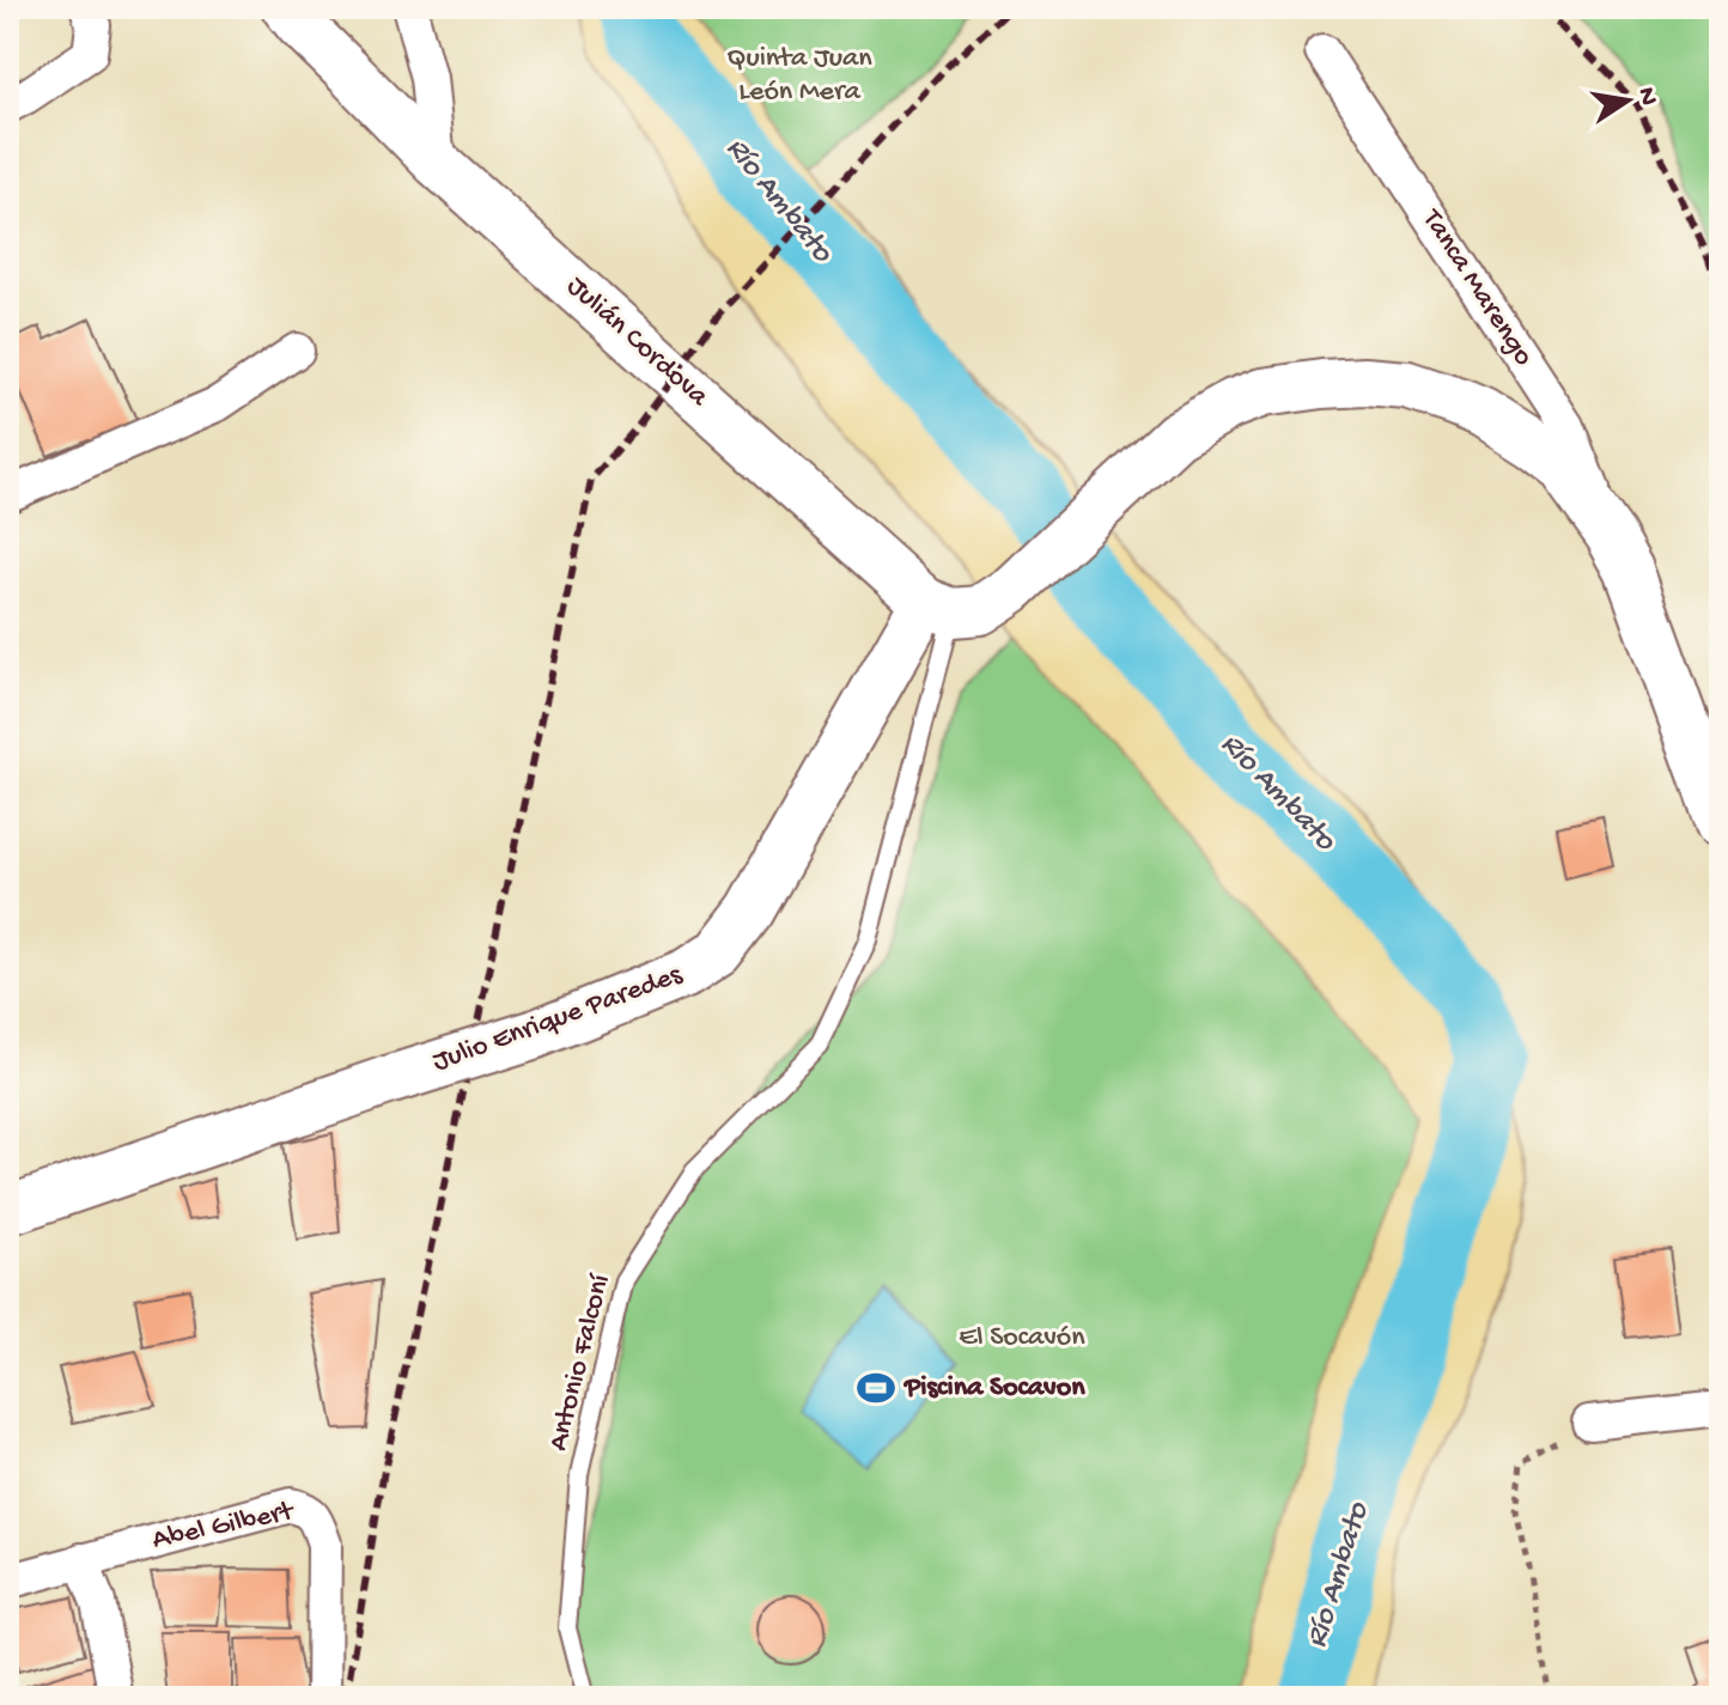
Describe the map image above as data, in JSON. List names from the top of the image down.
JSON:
{
  "streets": {
    "main road": ["Julián Cordova", "Julio Enrique Paredes"],
    "street": ["Tanca Marengo", "Abel Gilbert"],
    "lane": ["Antonio Falconí"]
  },
  "crossings": [
    ["Julián Cordova", "Julio Enrique Paredes"],
    ["Julián Cordova", "Antonio Falconí"],
    ["Julio Enrique Paredes", "Antonio Falconí"]
  ],
  "water": ["Río Ambato"],
  "parks": ["Quinta Juan León Mera", "El Socavón"],
  "places": {
    "sports": ["Piscina Socavon"]
  },
  "north": "right"
}
